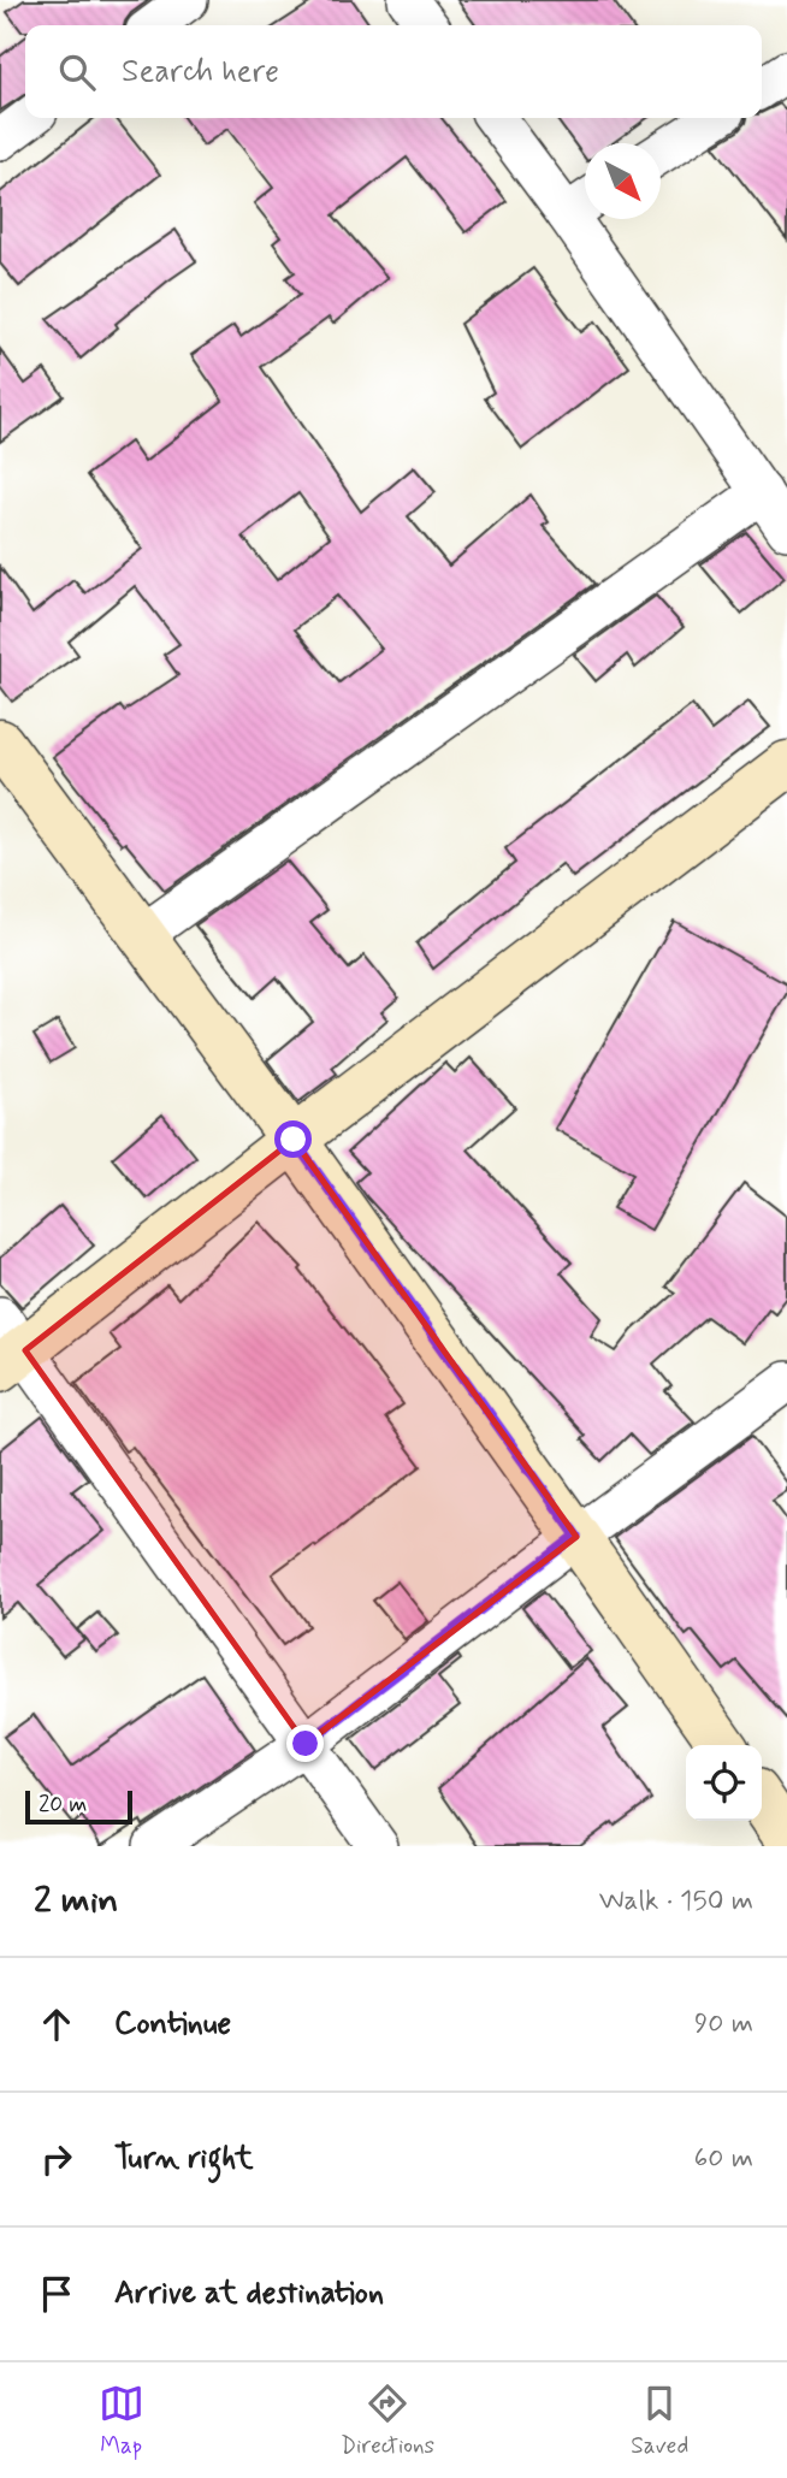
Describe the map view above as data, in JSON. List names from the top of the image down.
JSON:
{
  "scale_bar": "20 m",
  "north": "bottom right",
  "page": {
    "search": "Search here",
    "scale": "20 m",
    "heading": ["2 min", "Walk · 150 m"],
    "list": [
      ["Continue", "90 m"],
      ["Turn right", "60 m"],
      "Arrive at destination"
    ],
    "nav": ["Map", "Directions", "Saved"]
  }
}
